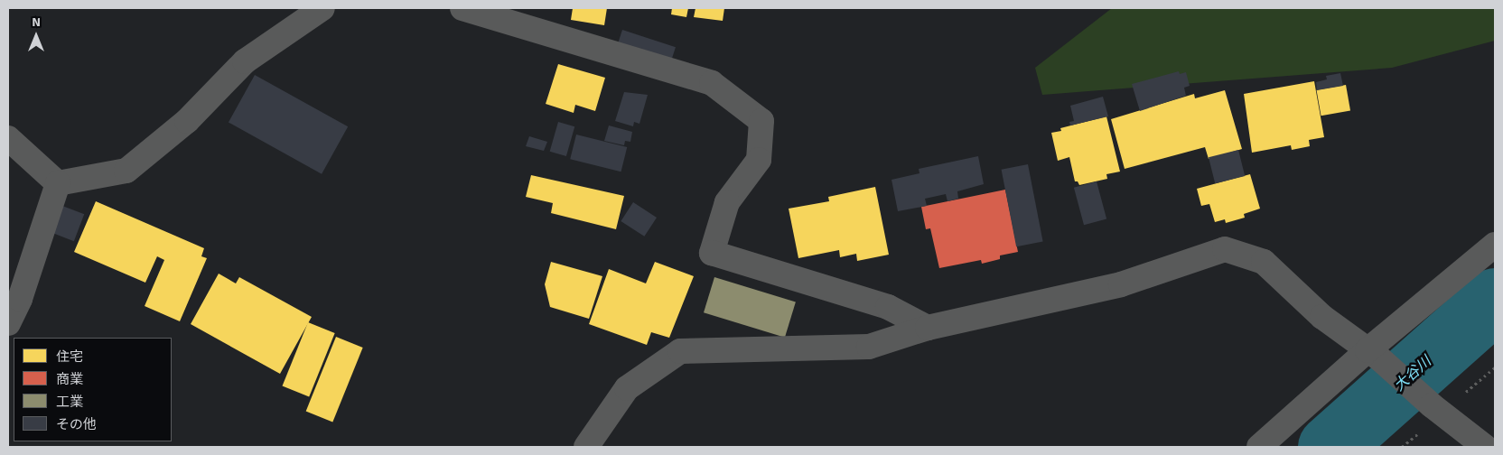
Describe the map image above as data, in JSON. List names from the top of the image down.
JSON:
{
  "water": ["大谷川"],
  "legend": [
    "住宅",
    "商業",
    "工業",
    "その他"
  ],
  "north": "top"
}
